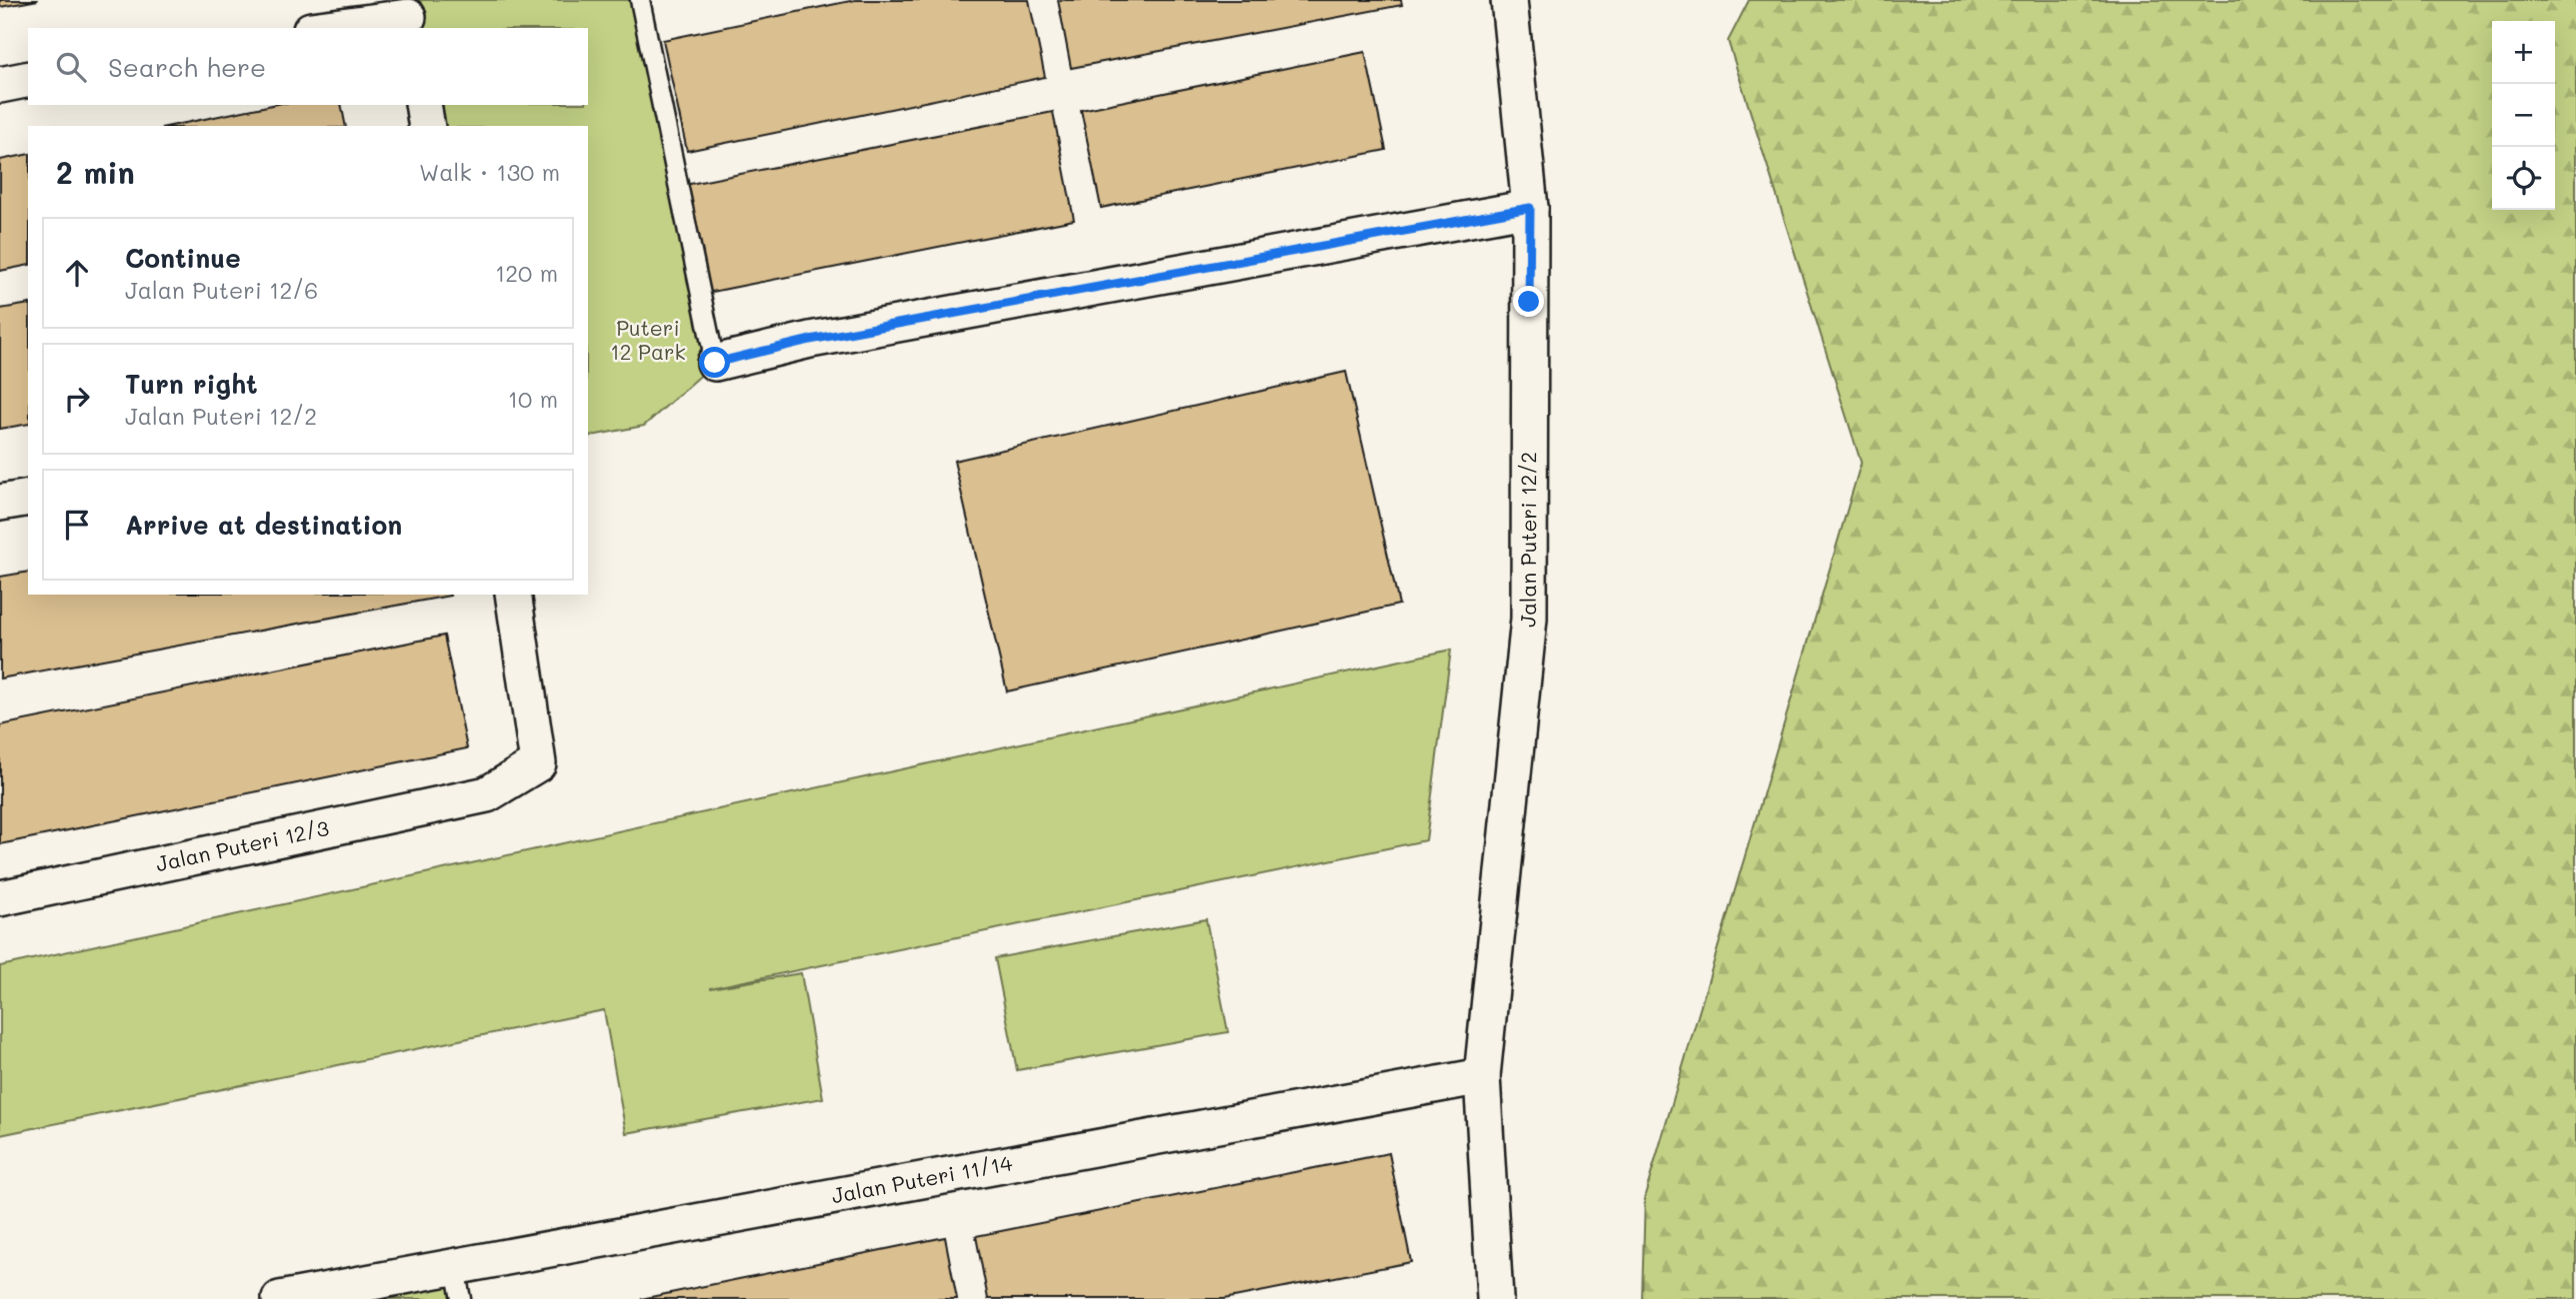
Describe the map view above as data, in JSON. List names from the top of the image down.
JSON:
{
  "streets": {
    "street": ["Jalan Puteri 12/2", "Jalan Puteri 12/3", "Jalan Puteri 11/14"]
  },
  "crossings": [
    ["Jalan Puteri 12/2", "Jalan Puteri 11/14"]
  ],
  "parks": ["Puteri 12 Park"],
  "page": {
    "map_buttons": ["+", "−"],
    "search": "Search here",
    "heading": ["2 min", "Walk · 130 m"],
    "list": [
      ["Continue", "Jalan Puteri 12/6", "120 m"],
      ["Turn right", "Jalan Puteri 12/2", "10 m"],
      "Arrive at destination"
    ]
  }
}
